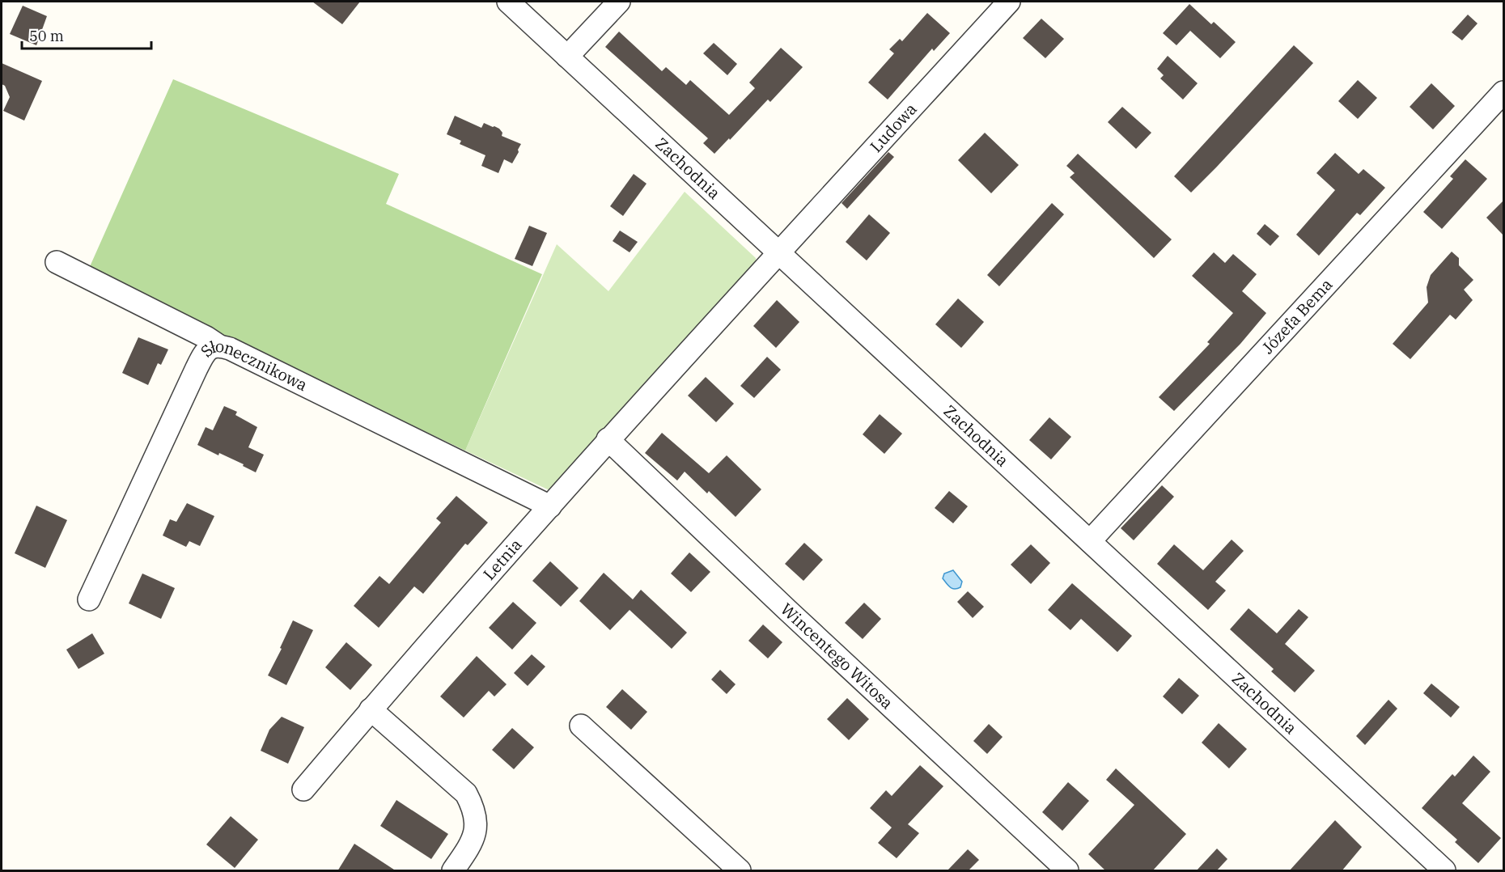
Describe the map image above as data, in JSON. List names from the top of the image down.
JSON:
{
  "streets": {
    "street": [
      "Ludowa",
      "Zachodnia",
      "Józefa Bema",
      "Słonecznikowa",
      "Letnia",
      "Wincentego Witosa"
    ]
  },
  "crossings": [
    ["Ludowa", "Zachodnia"],
    ["Ludowa", "Letnia"],
    ["Zachodnia", "Józefa Bema"],
    ["Zachodnia", "Letnia"],
    ["Słonecznikowa", "Letnia"],
    ["Letnia", "Wincentego Witosa"]
  ],
  "scale_bar": "50 m"
}
